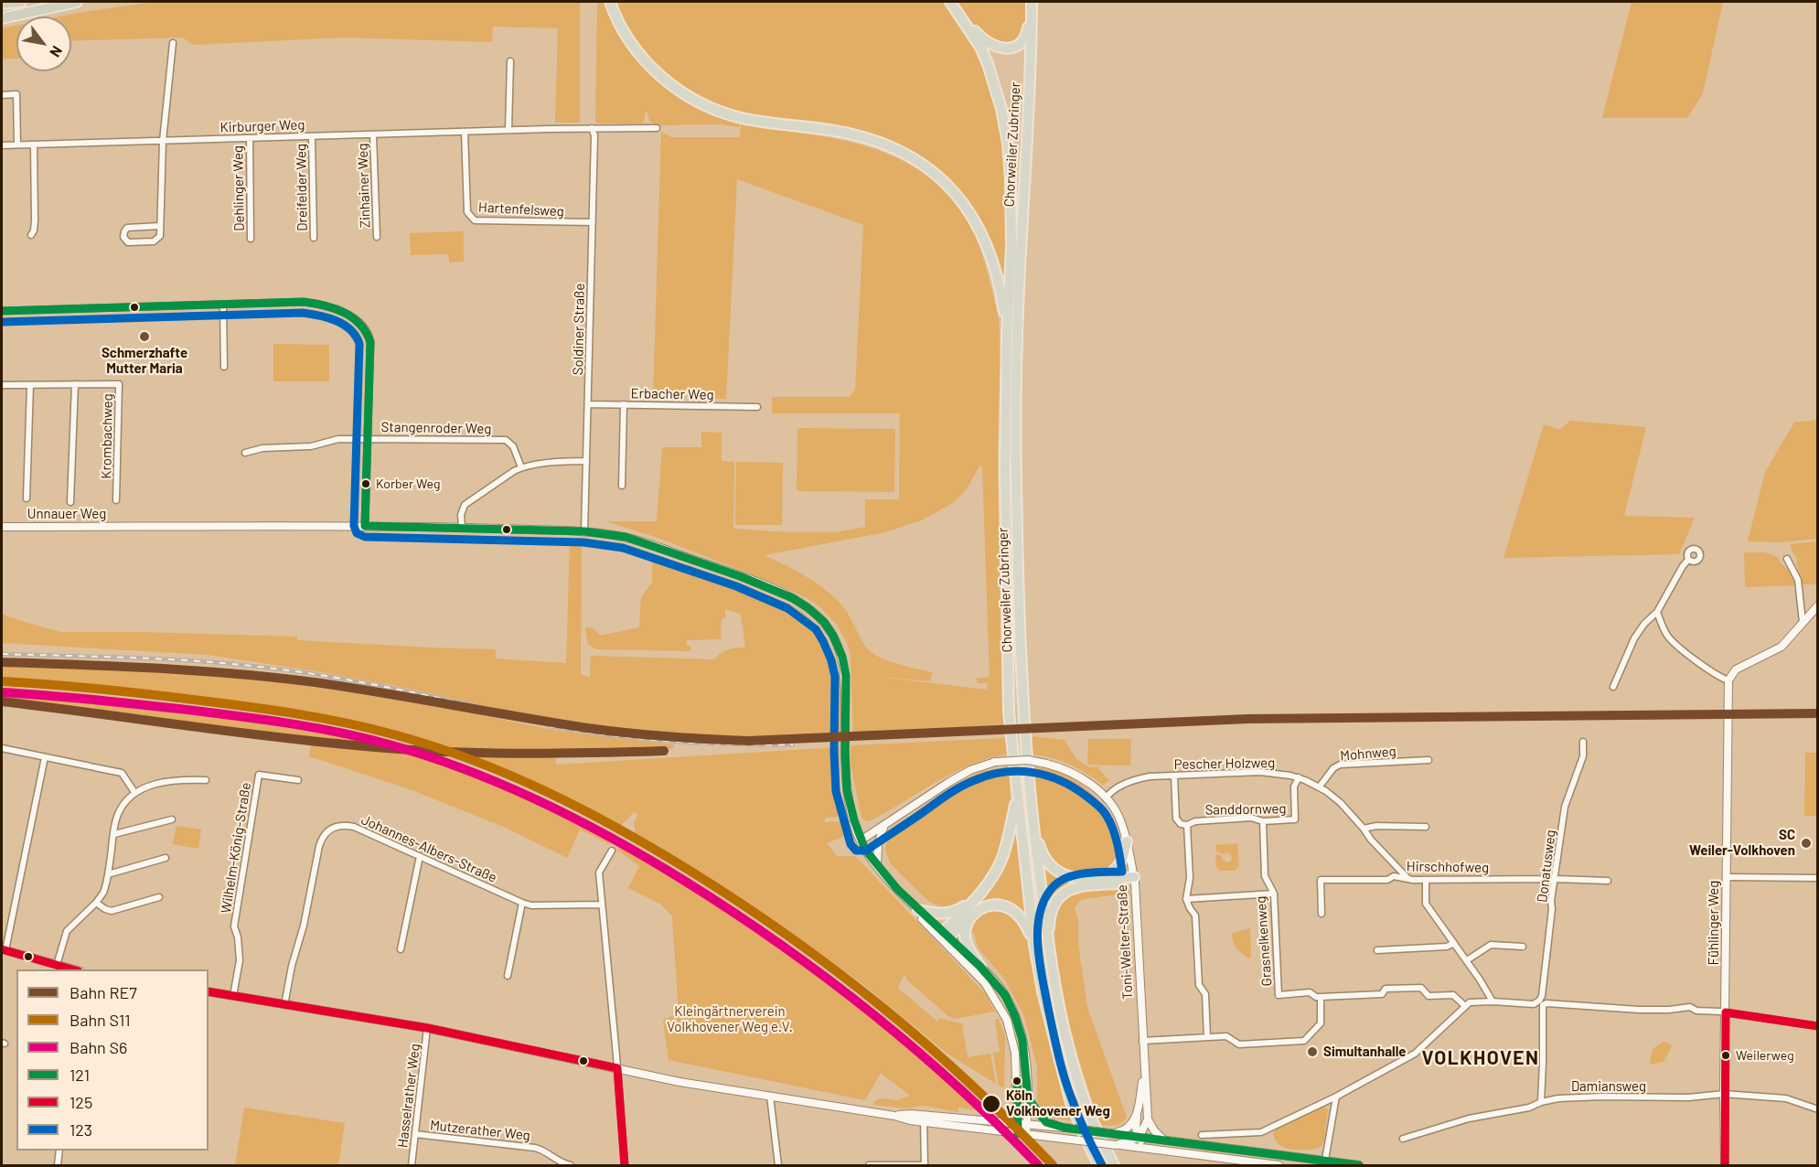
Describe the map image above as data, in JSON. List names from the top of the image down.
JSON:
{
  "streets": {
    "highway": ["Chorweiler Zubringer"],
    "street": [
      "Kirburger Weg",
      "Zinhainer Weg",
      "Dreifelder Weg",
      "Dehlinger Weg",
      "Hartenfelsweg",
      "Soldiner Straße",
      "Erbacher Weg",
      "Stangenroder Weg",
      "Krombachweg",
      "Unnauer Weg",
      "Mohnweg",
      "Pescher Holzweg",
      "Sanddornweg",
      "Wilhelm-König-Straße",
      "Johannes-Albers-Straße",
      "Donatusweg",
      "Hirschhofweg",
      "Fühlinger Weg",
      "Grasnelkenweg",
      "Toni-Welter-Straße",
      "Damiansweg",
      "Hasselrather Weg",
      "Mutzerather Weg"
    ]
  },
  "crossings": [
    ["Kirburger Weg", "Zinhainer Weg"],
    ["Kirburger Weg", "Dreifelder Weg"],
    ["Kirburger Weg", "Dehlinger Weg"],
    ["Kirburger Weg", "Hartenfelsweg"],
    ["Kirburger Weg", "Soldiner Straße"],
    ["Hartenfelsweg", "Soldiner Straße"],
    ["Soldiner Straße", "Erbacher Weg"],
    ["Soldiner Straße", "Unnauer Weg"],
    ["Unnauer Weg", "Toni-Welter-Straße"],
    ["Mohnweg", "Pescher Holzweg"],
    ["Pescher Holzweg", "Sanddornweg"],
    ["Pescher Holzweg", "Hirschhofweg"],
    ["Pescher Holzweg", "Toni-Welter-Straße"],
    ["Sanddornweg", "Grasnelkenweg"],
    ["Donatusweg", "Hirschhofweg"],
    ["Fühlinger Weg", "Damiansweg"],
    ["Hasselrather Weg", "Mutzerather Weg"]
  ],
  "districts": ["VOLKHOVEN"],
  "parks": ["Kleingärtnerverein Volkhovener Weg e.V."],
  "places": [
    "Schmerzhafte Mutter Maria",
    "Korber Weg",
    "SC Weiler-Volkhoven",
    "Simultanhalle",
    "Weilerweg",
    "Köln Volkhovener Weg"
  ],
  "lines": [
    "transit line 121",
    "transit line 123",
    "rail line RE7",
    "rail line S11",
    "rail line S6",
    "transit line 125"
  ],
  "legend": [
    "Bahn RE7",
    "Bahn S11",
    "Bahn S6",
    "121",
    "125",
    "123"
  ],
  "north": "bottom right"
}
